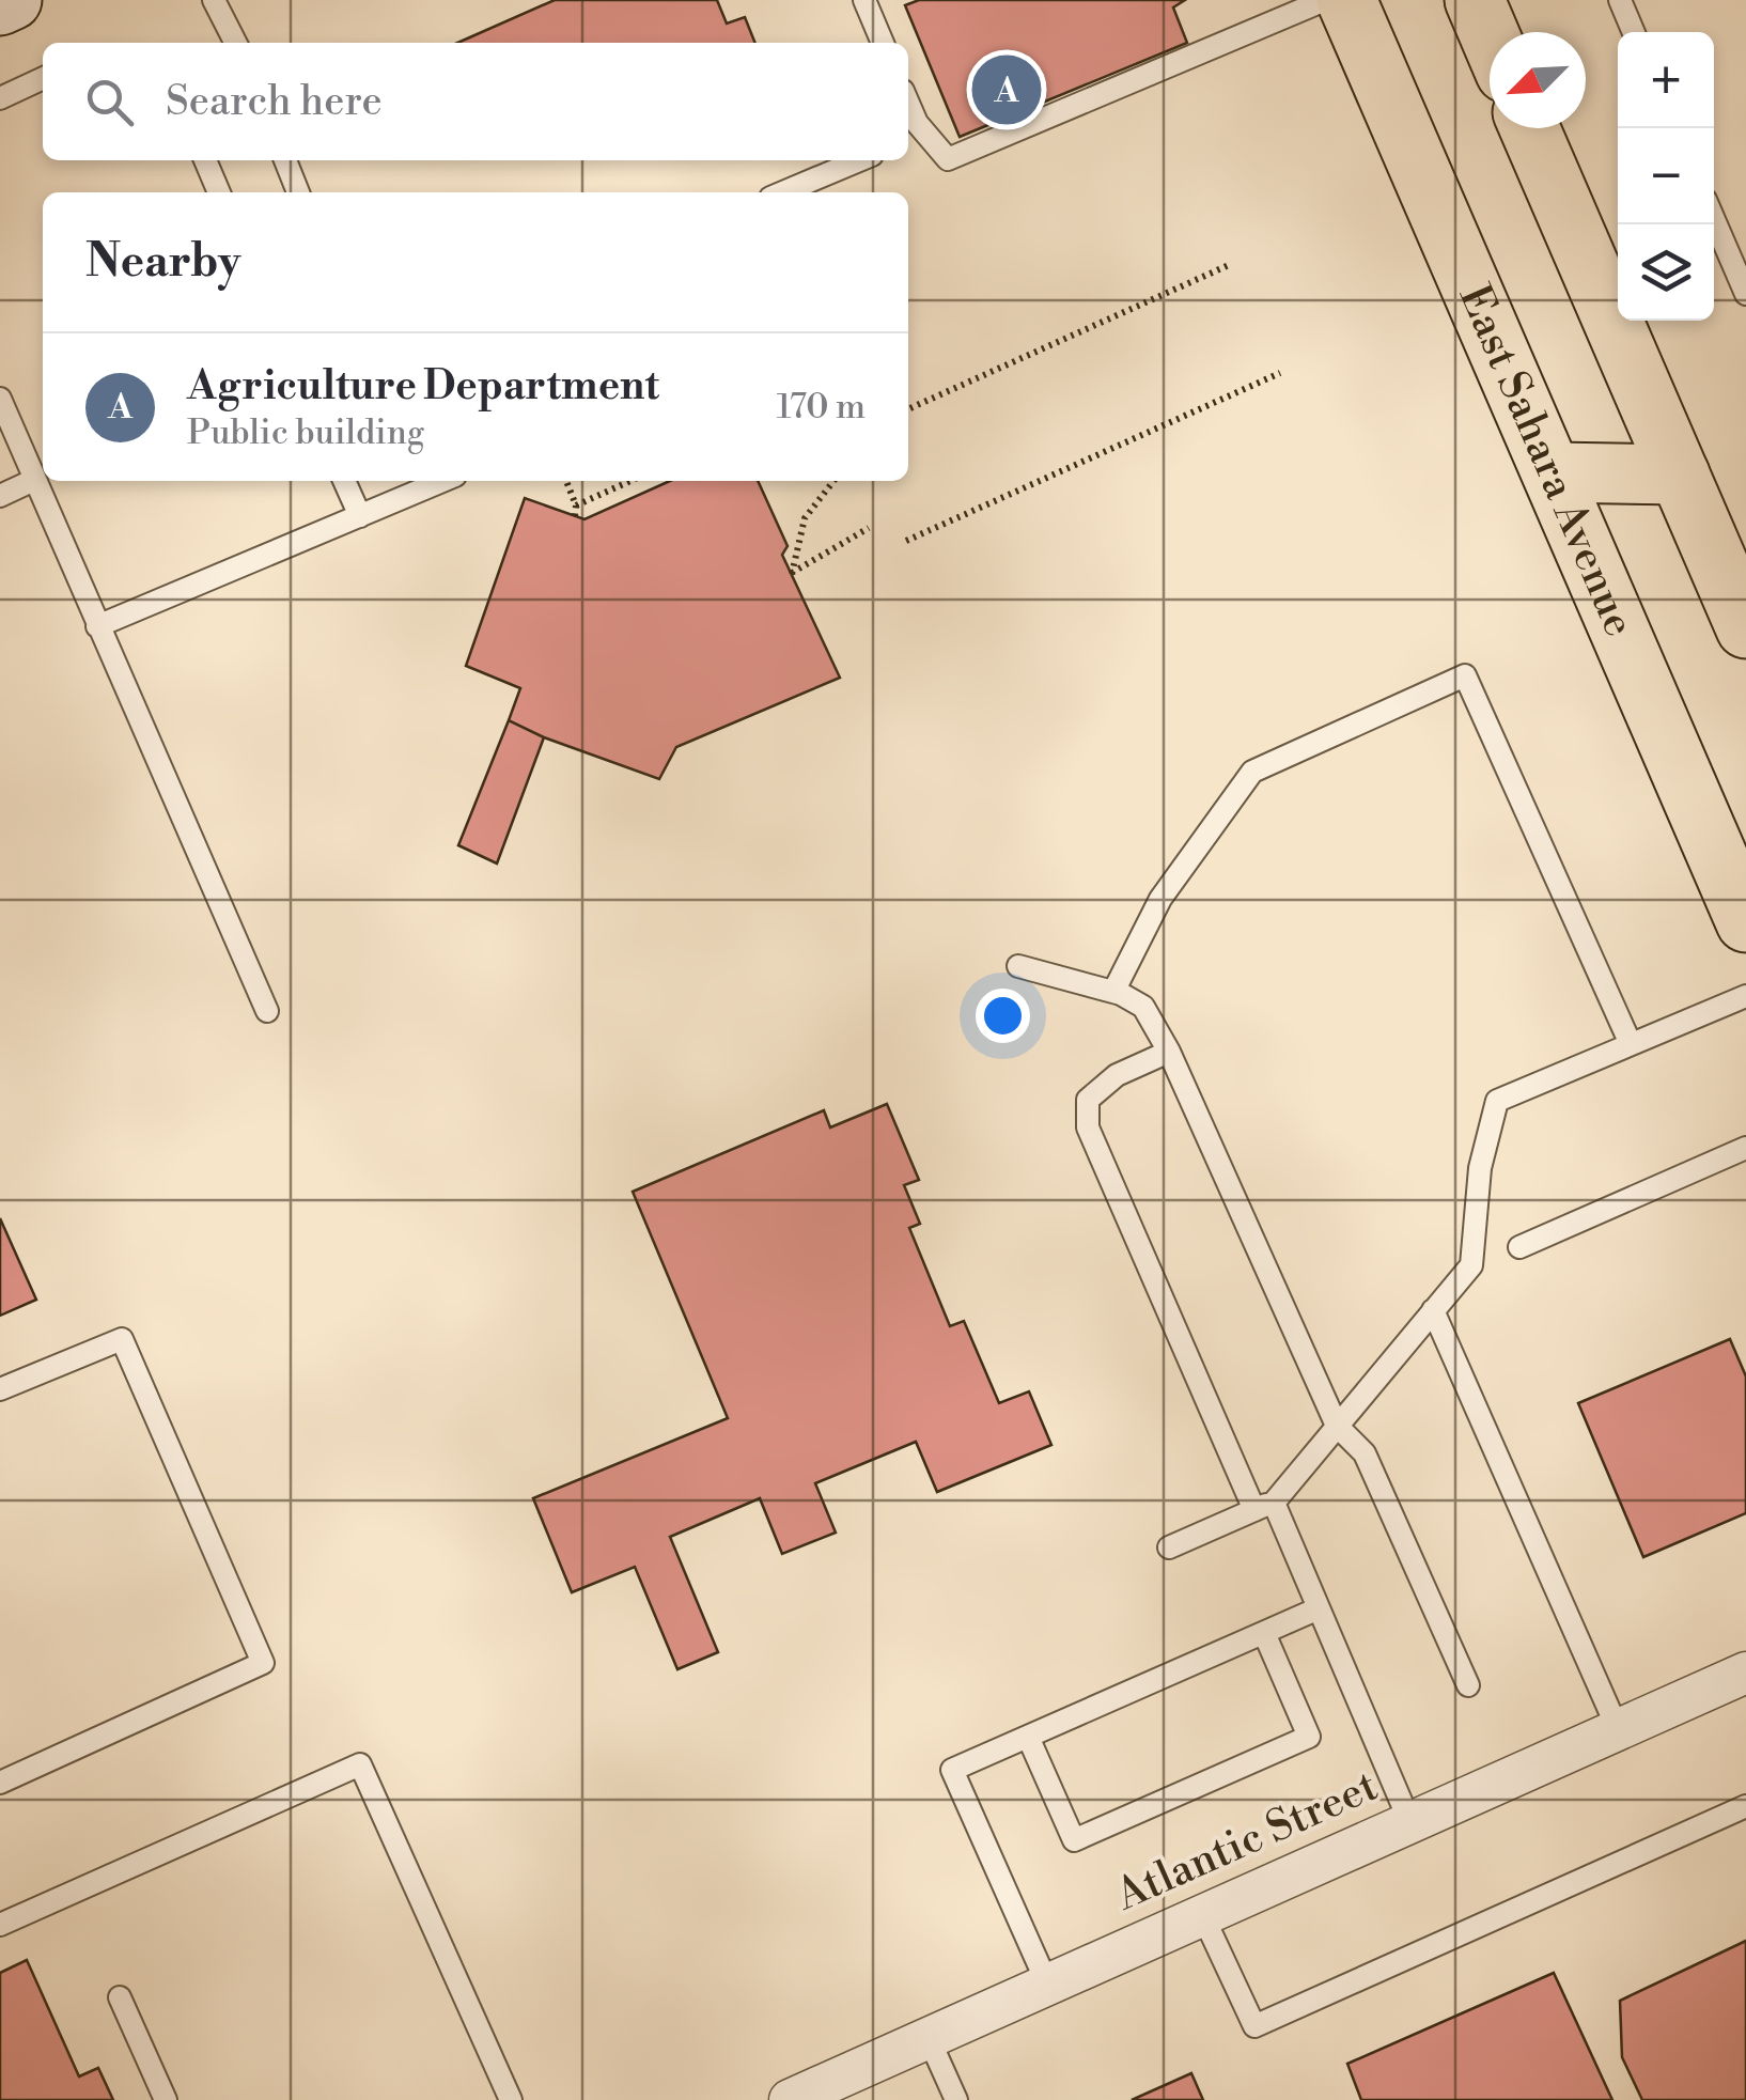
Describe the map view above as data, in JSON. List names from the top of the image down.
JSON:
{
  "streets": {
    "main road": ["East Sahara Avenue"],
    "street": ["Atlantic Street"]
  },
  "north": "bottom left",
  "page": {
    "map_buttons": ["+", "−"],
    "search": "Search here",
    "pins": "A",
    "heading": "Nearby",
    "list": [
      {
        "mark": "A",
        "name": "Agriculture Department",
        "note": "Public building",
        "value": "170 m"
      }
    ]
  }
}
